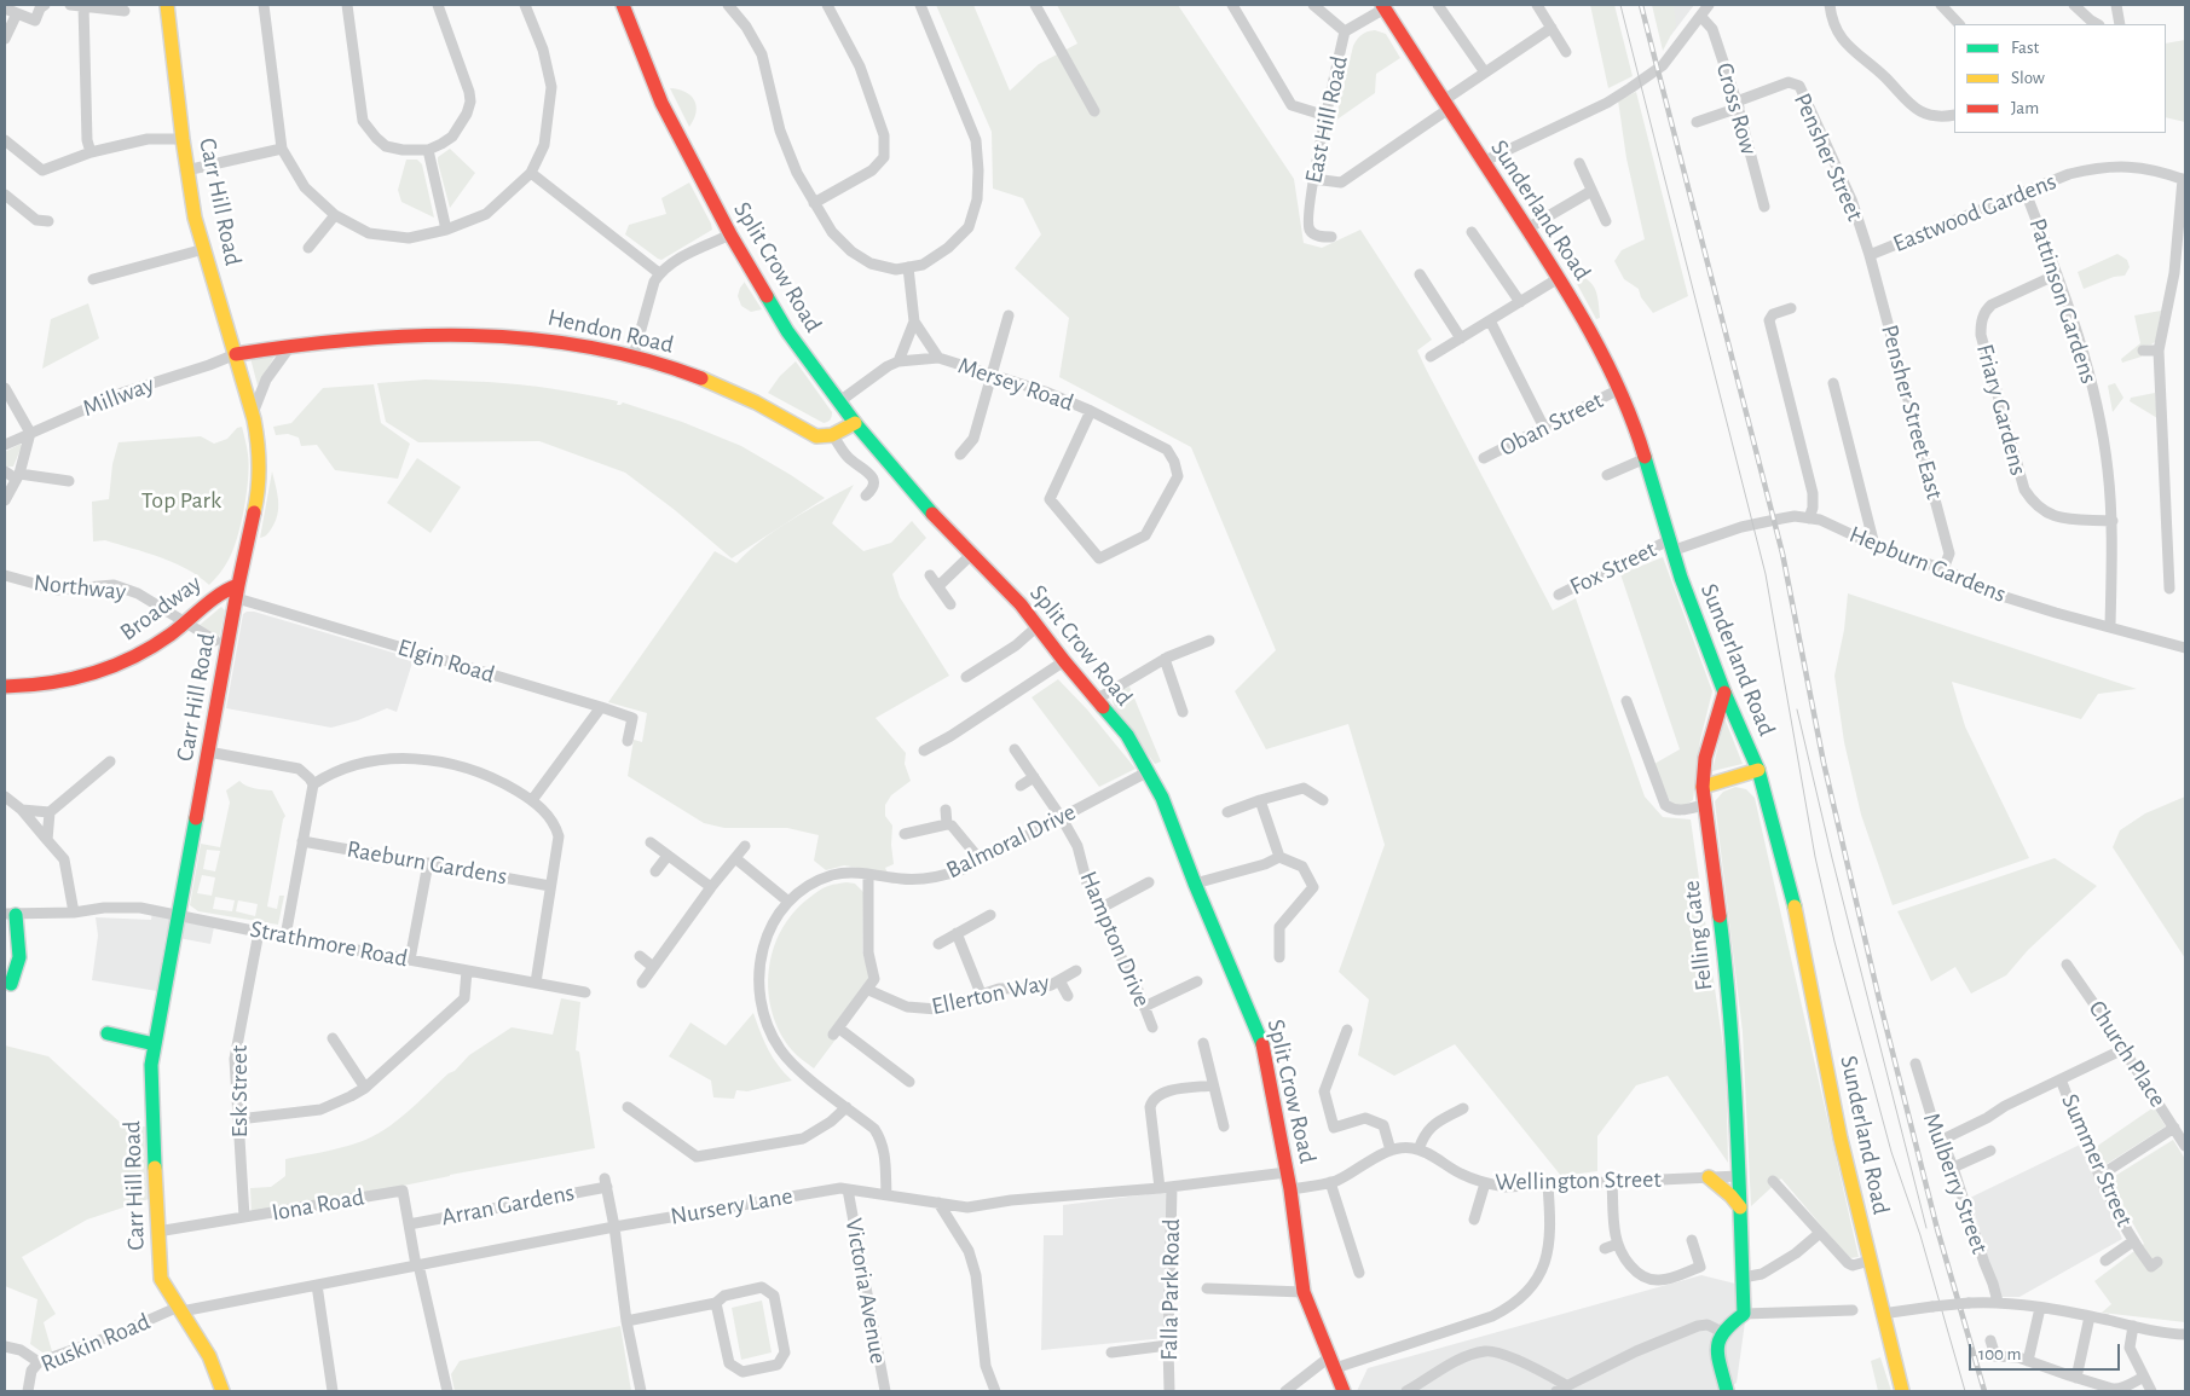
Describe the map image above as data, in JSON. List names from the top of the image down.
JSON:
{
  "streets": {
    "street": [
      "Cross Row",
      "East Hill Road",
      "Pensher Street",
      "Carr Hill Road",
      "Sunderland Road",
      "Eastwood Gardens",
      "Split Crow Road",
      "Pattinson Gardens",
      "Hendon Road",
      "Mersey Road",
      "Millway",
      "Friary Gardens",
      "Pensher Street East",
      "Oban Street",
      "Hepburn Gardens",
      "Fox Street",
      "Northway",
      "Broadway",
      "Elgin Road",
      "Balmoral Drive",
      "Raeburn Gardens",
      "Felling Gate",
      "Hampton Drive",
      "Strathmore Road",
      "Ellerton Way",
      "Church Place",
      "Esk Street",
      "Summer Street",
      "Wellington Street",
      "Mulberry Street",
      "Iona Road",
      "Arran Gardens",
      "Nursery Lane",
      "Falla Park Road",
      "Victoria Avenue",
      "Ruskin Road"
    ]
  },
  "crossings": [
    ["Cross Row", "Pensher Street"],
    ["East Hill Road", "Sunderland Road"],
    ["Pensher Street", "Eastwood Gardens"],
    ["Pensher Street", "Pensher Street East"],
    ["Carr Hill Road", "Hendon Road"],
    ["Carr Hill Road", "Millway"],
    ["Carr Hill Road", "Broadway"],
    ["Carr Hill Road", "Elgin Road"],
    ["Carr Hill Road", "Strathmore Road"],
    ["Carr Hill Road", "Iona Road"],
    ["Carr Hill Road", "Nursery Lane"],
    ["Carr Hill Road", "Ruskin Road"],
    ["Sunderland Road", "Oban Street"],
    ["Sunderland Road", "Hepburn Gardens"],
    ["Sunderland Road", "Fox Street"],
    ["Sunderland Road", "Felling Gate"],
    ["Eastwood Gardens", "Pattinson Gardens"],
    ["Eastwood Gardens", "Pensher Street East"],
    ["Split Crow Road", "Mersey Road"],
    ["Split Crow Road", "Balmoral Drive"],
    ["Split Crow Road", "Nursery Lane"],
    ["Pattinson Gardens", "Friary Gardens"],
    ["Pattinson Gardens", "Hepburn Gardens"],
    ["Hendon Road", "Millway"],
    ["Pensher Street East", "Hepburn Gardens"],
    ["Hepburn Gardens", "Fox Street"],
    ["Northway", "Broadway"],
    ["Broadway", "Elgin Road"],
    ["Balmoral Drive", "Hampton Drive"],
    ["Balmoral Drive", "Nursery Lane"],
    ["Felling Gate", "Wellington Street"],
    ["Strathmore Road", "Esk Street"],
    ["Esk Street", "Iona Road"],
    ["Iona Road", "Arran Gardens"],
    ["Iona Road", "Nursery Lane"],
    ["Arran Gardens", "Nursery Lane"],
    ["Nursery Lane", "Falla Park Road"],
    ["Nursery Lane", "Victoria Avenue"],
    ["Nursery Lane", "Ruskin Road"]
  ],
  "parks": ["Top Park"],
  "legend": ["Fast", "Slow", "Jam"],
  "scale_bar": "100 m"
}
